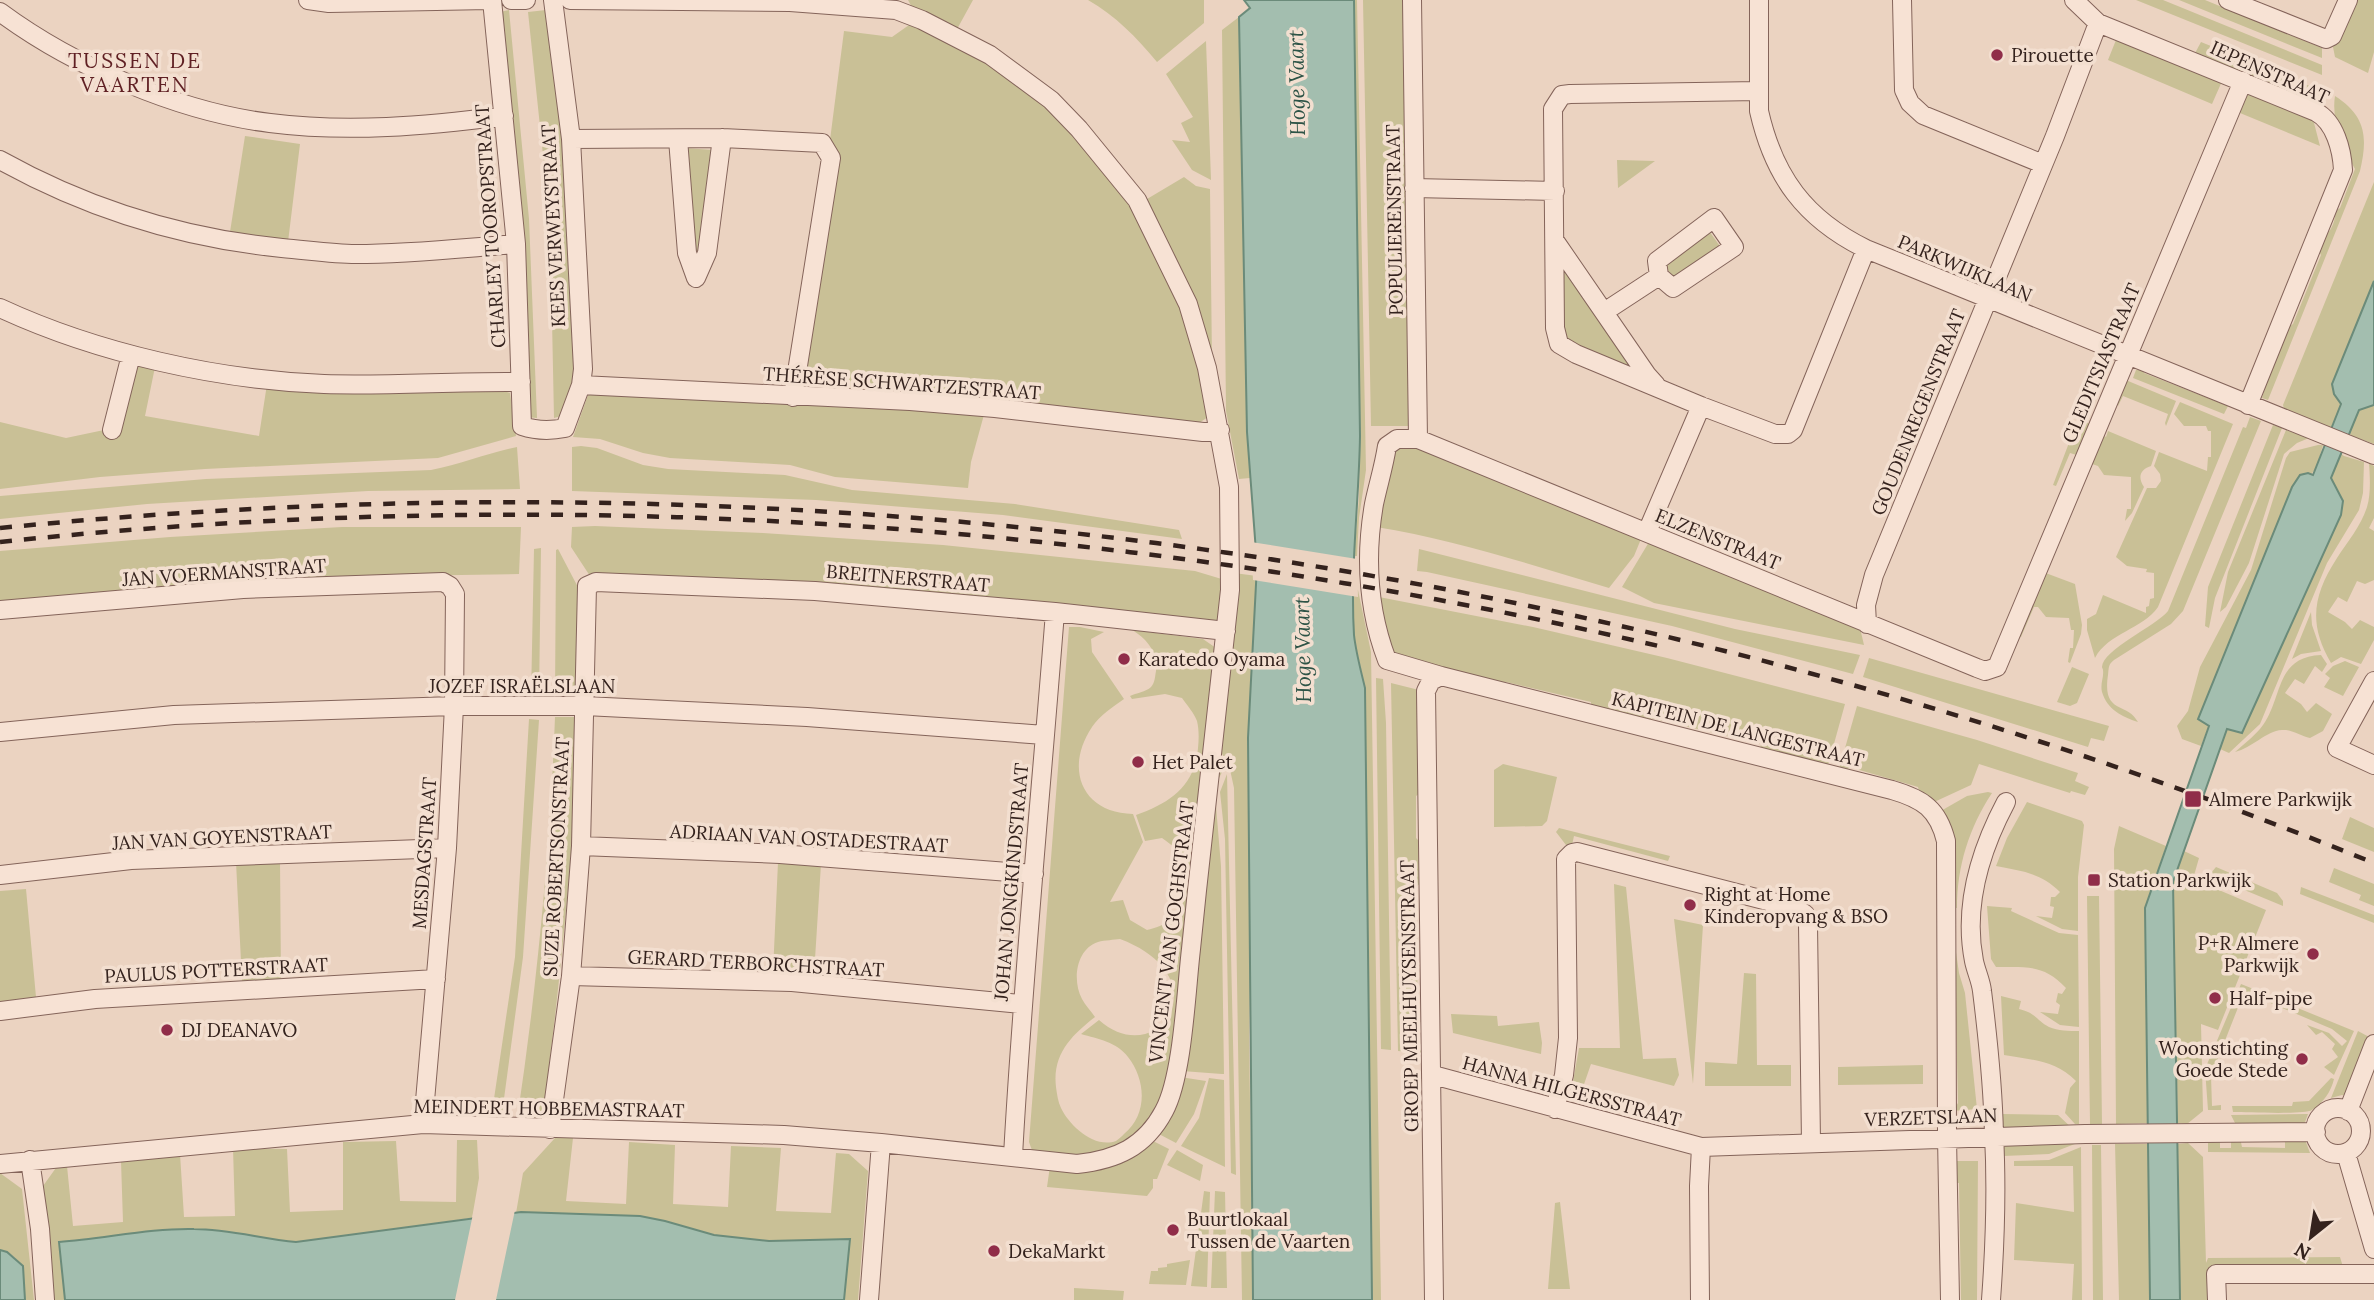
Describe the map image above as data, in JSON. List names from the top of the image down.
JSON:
{
  "streets": {
    "street": [
      "IEPENSTRAAT",
      "POPULIERENSTRAAT",
      "CHARLEY TOOROPSTRAAT",
      "KEES VERWEYSTRAAT",
      "PARKWIJKLAAN",
      "GLEDITSIASTRAAT",
      "THÉRÈSE SCHWARTZESTRAAT",
      "GOUDENREGENSTRAAT",
      "ELZENSTRAAT",
      "JAN VOERMANSTRAAT",
      "BREITNERSTRAAT",
      "JOZEF ISRAËLSLAAN",
      "KAPITEIN DE LANGESTRAAT",
      "JAN VAN GOYENSTRAAT",
      "ADRIAAN VAN OSTADESTRAAT",
      "MESDAGSTRAAT",
      "SUZE ROBERTSONSTRAAT",
      "JOHAN JONGKINDSTRAAT",
      "VINCENT VAN GOGHSTRAAT",
      "GERARD TERBORCHSTRAAT",
      "PAULUS POTTERSTRAAT",
      "GROEP MEELHUYSENSTRAAT",
      "HANNA HILGERSSTRAAT",
      "MEINDERT HOBBEMASTRAAT",
      "VERZETSLAAN"
    ]
  },
  "crossings": [
    ["IEPENSTRAAT", "PARKWIJKLAAN"],
    ["IEPENSTRAAT", "GLEDITSIASTRAAT"],
    ["IEPENSTRAAT", "GOUDENREGENSTRAAT"],
    ["POPULIERENSTRAAT", "ELZENSTRAAT"],
    ["POPULIERENSTRAAT", "KAPITEIN DE LANGESTRAAT"],
    ["CHARLEY TOOROPSTRAAT", "KEES VERWEYSTRAAT"],
    ["KEES VERWEYSTRAAT", "THÉRÈSE SCHWARTZESTRAAT"],
    ["PARKWIJKLAAN", "GLEDITSIASTRAAT"],
    ["PARKWIJKLAAN", "GOUDENREGENSTRAAT"],
    ["GLEDITSIASTRAAT", "ELZENSTRAAT"],
    ["THÉRÈSE SCHWARTZESTRAAT", "VINCENT VAN GOGHSTRAAT"],
    ["GOUDENREGENSTRAAT", "ELZENSTRAAT"],
    ["ELZENSTRAAT", "KAPITEIN DE LANGESTRAAT"],
    ["JAN VOERMANSTRAAT", "MESDAGSTRAAT"],
    ["BREITNERSTRAAT", "SUZE ROBERTSONSTRAAT"],
    ["BREITNERSTRAAT", "JOHAN JONGKINDSTRAAT"],
    ["BREITNERSTRAAT", "VINCENT VAN GOGHSTRAAT"],
    ["JOZEF ISRAËLSLAAN", "MESDAGSTRAAT"],
    ["JOZEF ISRAËLSLAAN", "SUZE ROBERTSONSTRAAT"],
    ["JOZEF ISRAËLSLAAN", "JOHAN JONGKINDSTRAAT"],
    ["KAPITEIN DE LANGESTRAAT", "GROEP MEELHUYSENSTRAAT"],
    ["KAPITEIN DE LANGESTRAAT", "VERZETSLAAN"],
    ["JAN VAN GOYENSTRAAT", "MESDAGSTRAAT"],
    ["ADRIAAN VAN OSTADESTRAAT", "SUZE ROBERTSONSTRAAT"],
    ["ADRIAAN VAN OSTADESTRAAT", "JOHAN JONGKINDSTRAAT"],
    ["MESDAGSTRAAT", "PAULUS POTTERSTRAAT"],
    ["MESDAGSTRAAT", "MEINDERT HOBBEMASTRAAT"],
    ["SUZE ROBERTSONSTRAAT", "GERARD TERBORCHSTRAAT"],
    ["SUZE ROBERTSONSTRAAT", "MEINDERT HOBBEMASTRAAT"],
    ["JOHAN JONGKINDSTRAAT", "VINCENT VAN GOGHSTRAAT"],
    ["JOHAN JONGKINDSTRAAT", "GERARD TERBORCHSTRAAT"],
    ["JOHAN JONGKINDSTRAAT", "MEINDERT HOBBEMASTRAAT"],
    ["VINCENT VAN GOGHSTRAAT", "MEINDERT HOBBEMASTRAAT"],
    ["GROEP MEELHUYSENSTRAAT", "HANNA HILGERSSTRAAT"],
    ["HANNA HILGERSSTRAAT", "VERZETSLAAN"]
  ],
  "districts": ["TUSSEN DE VAARTEN"],
  "water": ["Hoge Vaart"],
  "places": {
    "other": [
      "Pirouette",
      "Karatedo Oyama",
      "Het Palet",
      "Right at Home Kinderopvang & BSO",
      "P+R Almere Parkwijk",
      "Half-pipe",
      "DJ DEANAVO",
      "Woonstichting Goede Stede",
      "Buurtlokaal Tussen de Vaarten",
      "DekaMarkt"
    ],
    "transit": ["Almere Parkwijk", "Station Parkwijk"]
  },
  "north": "bottom left"
}
